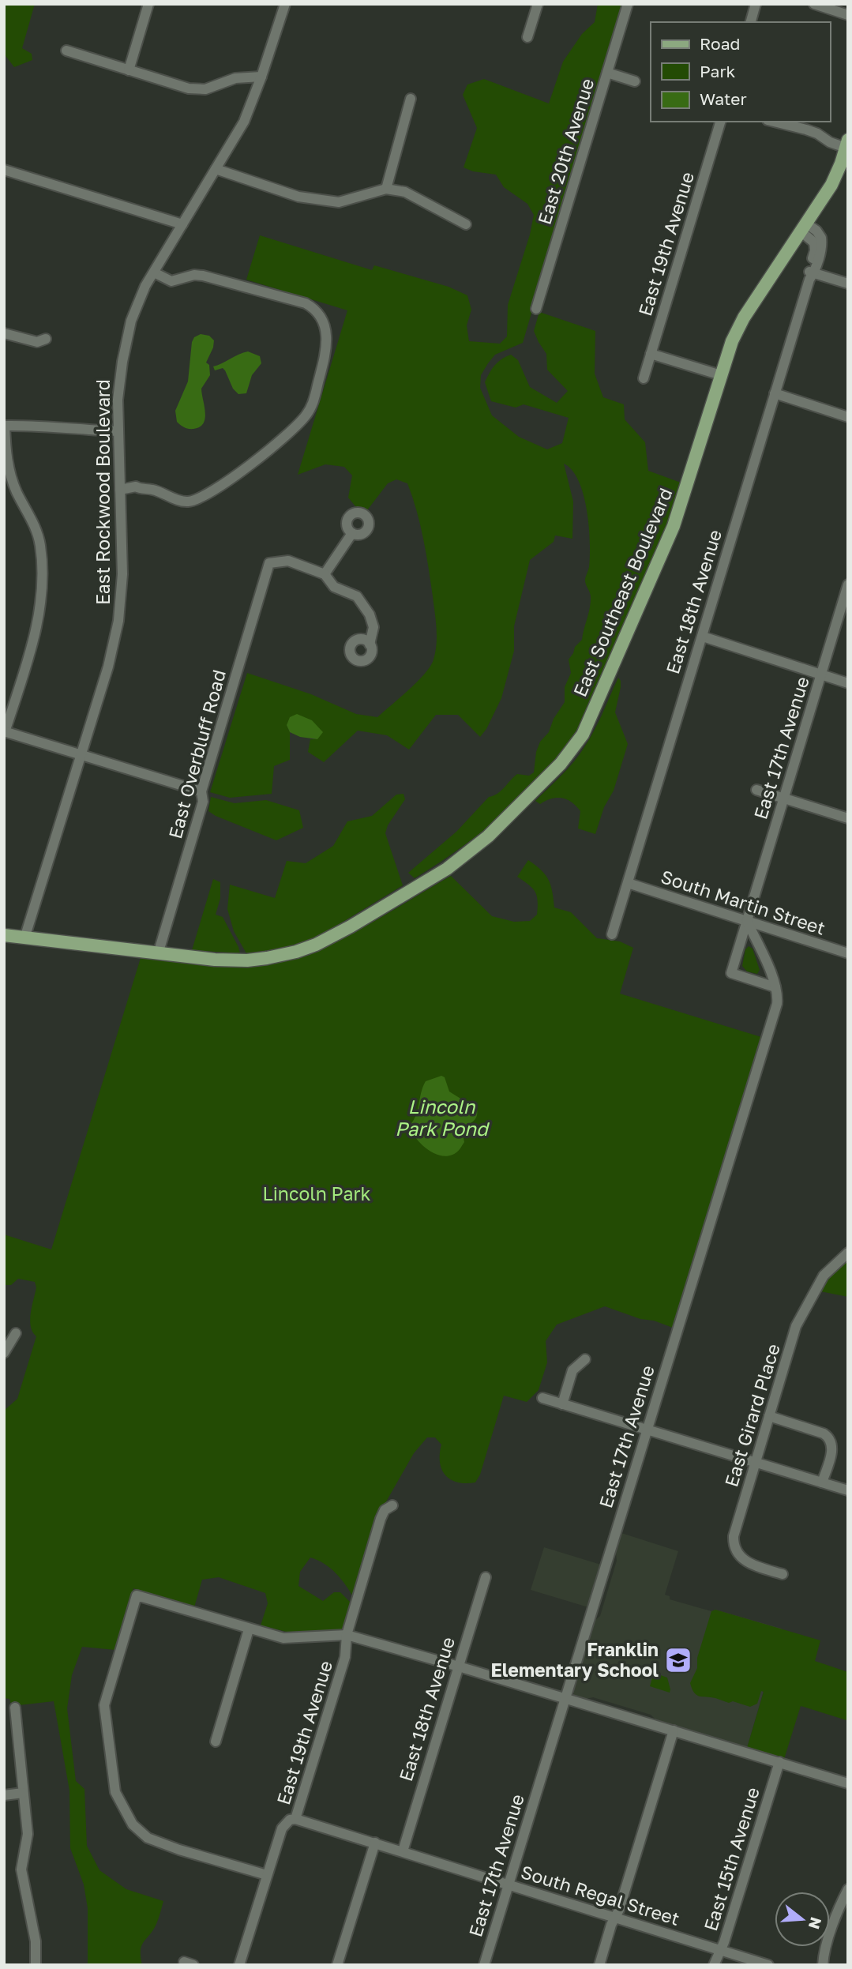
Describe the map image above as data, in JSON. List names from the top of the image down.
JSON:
{
  "streets": {
    "main road": ["East Southeast Boulevard"],
    "street": [
      "East 20th Avenue",
      "East 19th Avenue",
      "East Rockwood Boulevard",
      "East 18th Avenue",
      "East 17th Avenue",
      "East Overbluff Road",
      "South Martin Street",
      "East Girard Place",
      "East 15th Avenue",
      "South Regal Street"
    ]
  },
  "crossings": [
    ["East 19th Avenue", "South Regal Street"],
    ["East Rockwood Boulevard", "East Southeast Boulevard"],
    ["East Southeast Boulevard", "East 18th Avenue"],
    ["East Southeast Boulevard", "East Overbluff Road"],
    ["East 18th Avenue", "South Martin Street"],
    ["East 18th Avenue", "South Regal Street"],
    ["East 17th Avenue", "South Martin Street"],
    ["East 17th Avenue", "South Regal Street"],
    ["East 15th Avenue", "South Regal Street"]
  ],
  "water": ["Lincoln Park Pond"],
  "parks": ["Lincoln Park"],
  "places": {
    "school or university": ["Franklin Elementary School"]
  },
  "legend": ["Road", "Park", "Water"],
  "north": "right"
}
